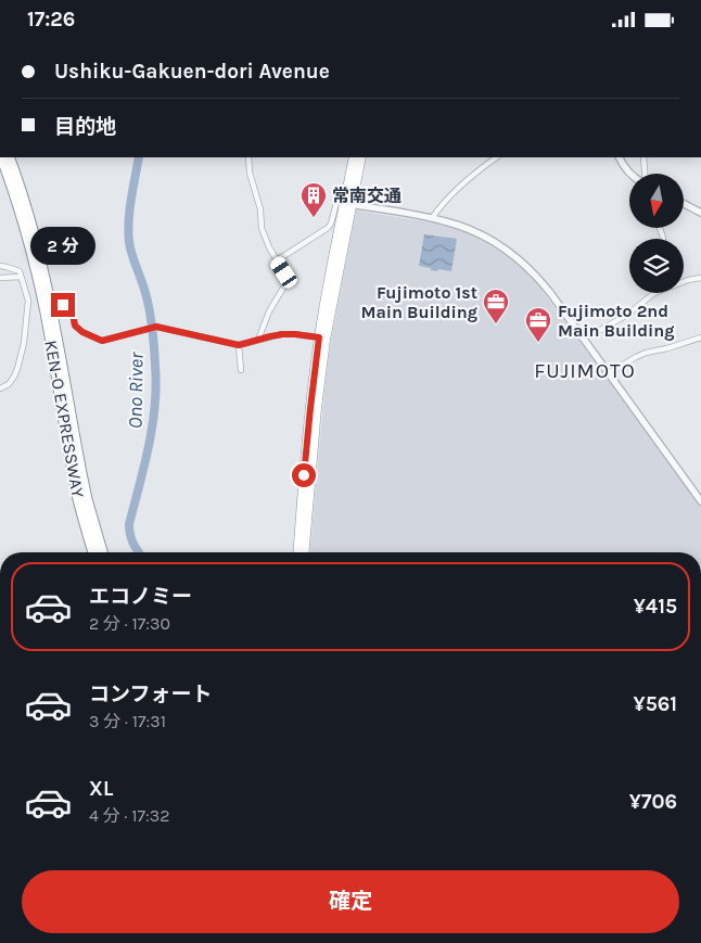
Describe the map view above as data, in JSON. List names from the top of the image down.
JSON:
{
  "streets": {
    "highway": ["KEN-O EXPRESSWAY"]
  },
  "districts": ["FUJIMOTO"],
  "water": ["Ono River"],
  "places": {
    "building": ["常南交通"],
    "office": ["Fujimoto 1st Main Building", "Fujimoto 2nd Main Building"]
  },
  "north": "bottom",
  "page": {
    "status": "17:26",
    "banner": ["Ushiku-Gakuen-dori Avenue", "目的地"],
    "bubble": "2 分",
    "list": [
      {
        "name": "エコノミー",
        "note": "2 分 · 17:30",
        "value": "¥415"
      },
      {
        "name": "コンフォート",
        "note": "3 分 · 17:31",
        "value": "¥561"
      },
      {
        "name": "XL",
        "note": "4 分 · 17:32",
        "value": "¥706"
      }
    ],
    "buttons": "確定"
  }
}
